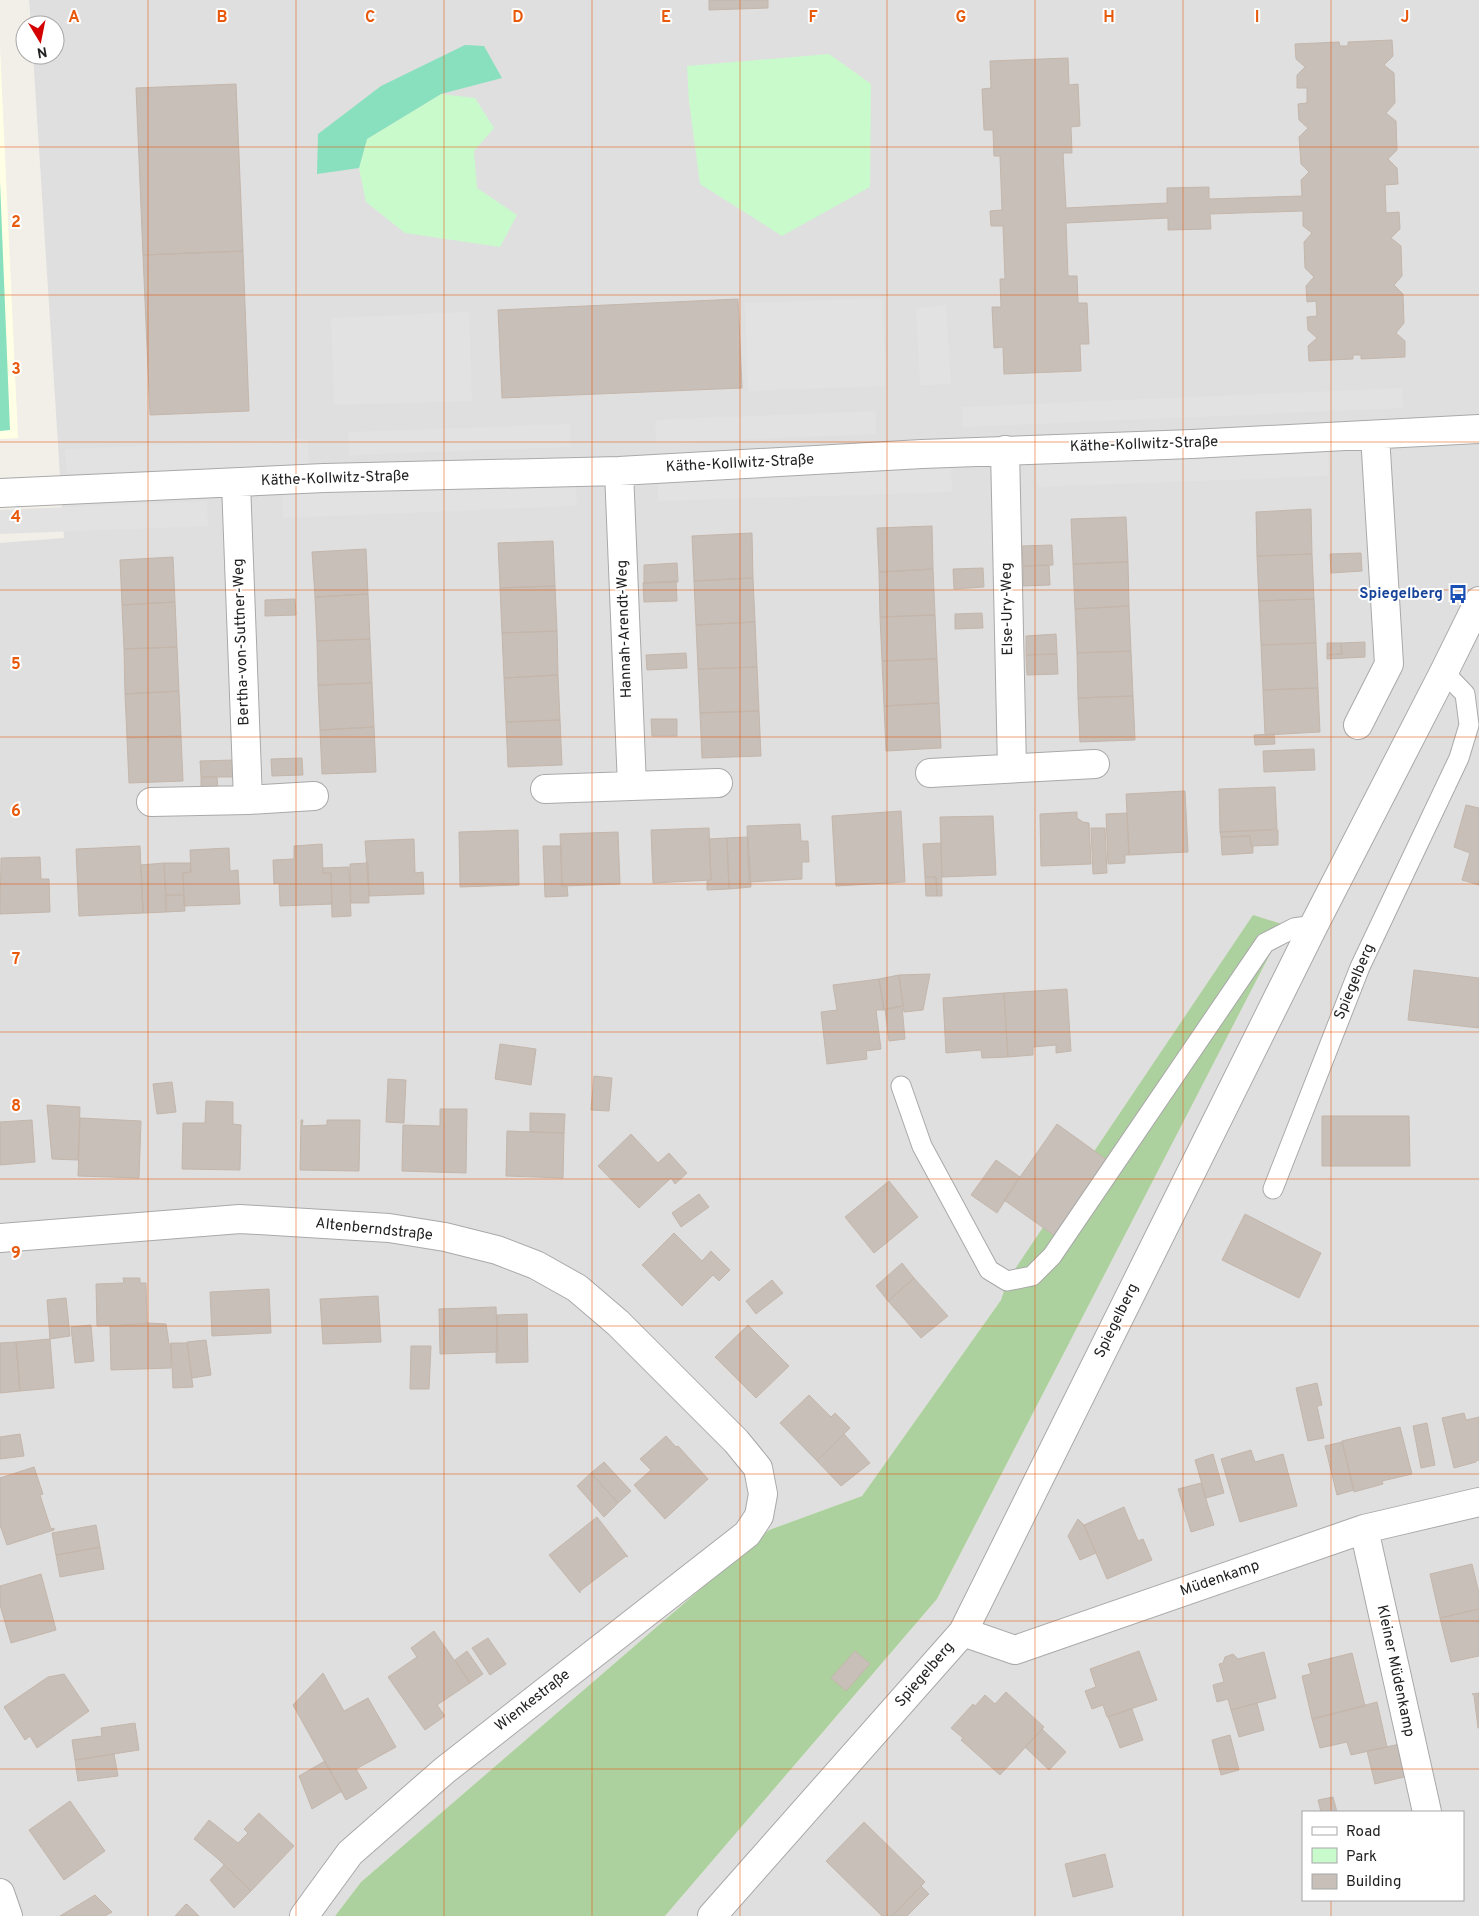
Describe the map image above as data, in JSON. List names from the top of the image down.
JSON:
{
  "streets": {
    "street": [
      "Käthe-Kollwitz-Straße",
      "Else-Ury-Weg",
      "Hannah-Arendt-Weg",
      "Bertha-von-Suttner-Weg",
      "Spiegelberg",
      "Altenberndstraße",
      "Müdenkamp",
      "Kleiner Müdenkamp",
      "Wienkestraße"
    ]
  },
  "crossings": [
    ["Käthe-Kollwitz-Straße", "Else-Ury-Weg"],
    ["Käthe-Kollwitz-Straße", "Hannah-Arendt-Weg"],
    ["Käthe-Kollwitz-Straße", "Bertha-von-Suttner-Weg"],
    ["Spiegelberg", "Müdenkamp"],
    ["Altenberndstraße", "Wienkestraße"],
    ["Müdenkamp", "Kleiner Müdenkamp"]
  ],
  "places": {
    "bus stop": ["Spiegelberg"]
  },
  "legend": ["Road", "Park", "Building"],
  "north": "bottom",
  "grid": {
    "columns": [
      "A",
      "B",
      "C",
      "D",
      "E",
      "F",
      "G",
      "H",
      "I",
      "J"
    ],
    "rows": [
      "2",
      "3",
      "4",
      "5",
      "6",
      "7",
      "8",
      "9"
    ]
  }
}
